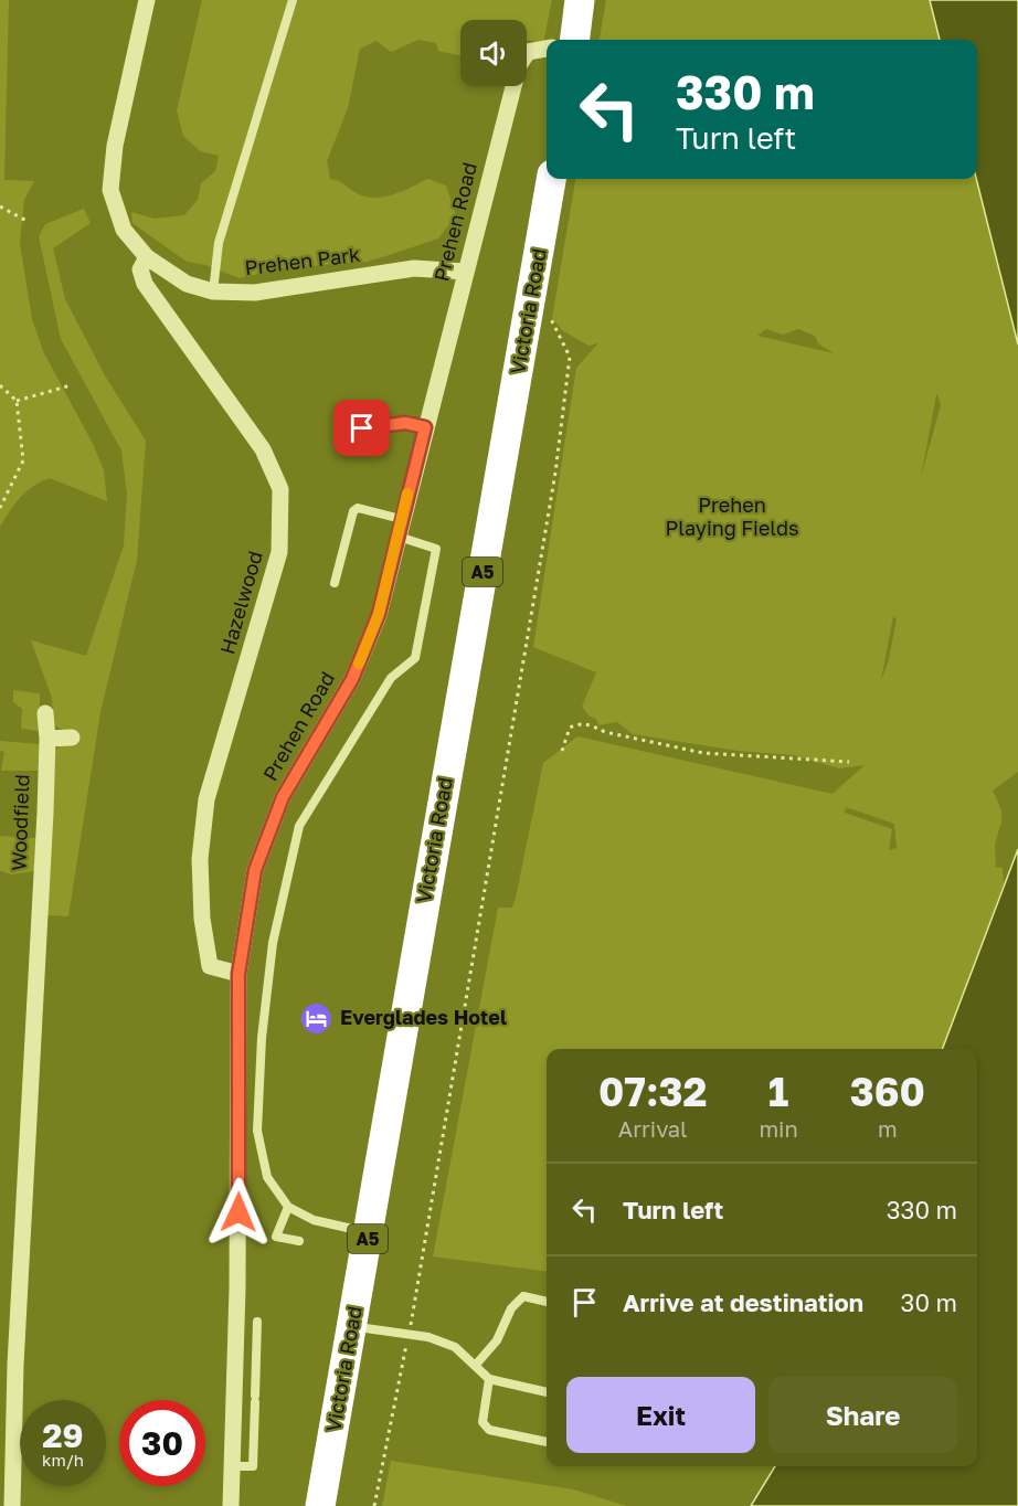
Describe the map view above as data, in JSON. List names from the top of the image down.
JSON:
{
  "streets": {
    "highway": ["Victoria Road", "A5"],
    "street": [
      "Prehen Road",
      "Prehen Park",
      "Hazelwood",
      "Woodfield"
    ]
  },
  "crossings": [
    ["Prehen Road", "Prehen Park"],
    ["Prehen Road", "Hazelwood"],
    ["Prehen Park", "Hazelwood"]
  ],
  "parks": ["Prehen Playing Fields"],
  "places": {
    "hotel": ["Everglades Hotel"]
  },
  "page": {
    "turn": ["330 m", "Turn left"],
    "eta": [
      "07:32",
      "Arrival",
      "1",
      "min",
      "360",
      "m"
    ],
    "list": [
      {
        "name": "Turn left",
        "value": "330 m"
      },
      {
        "name": "Arrive at destination",
        "value": "30 m"
      }
    ],
    "buttons": ["Exit", "Share"],
    "speed": "29 km/h",
    "limit": "30"
  }
}
